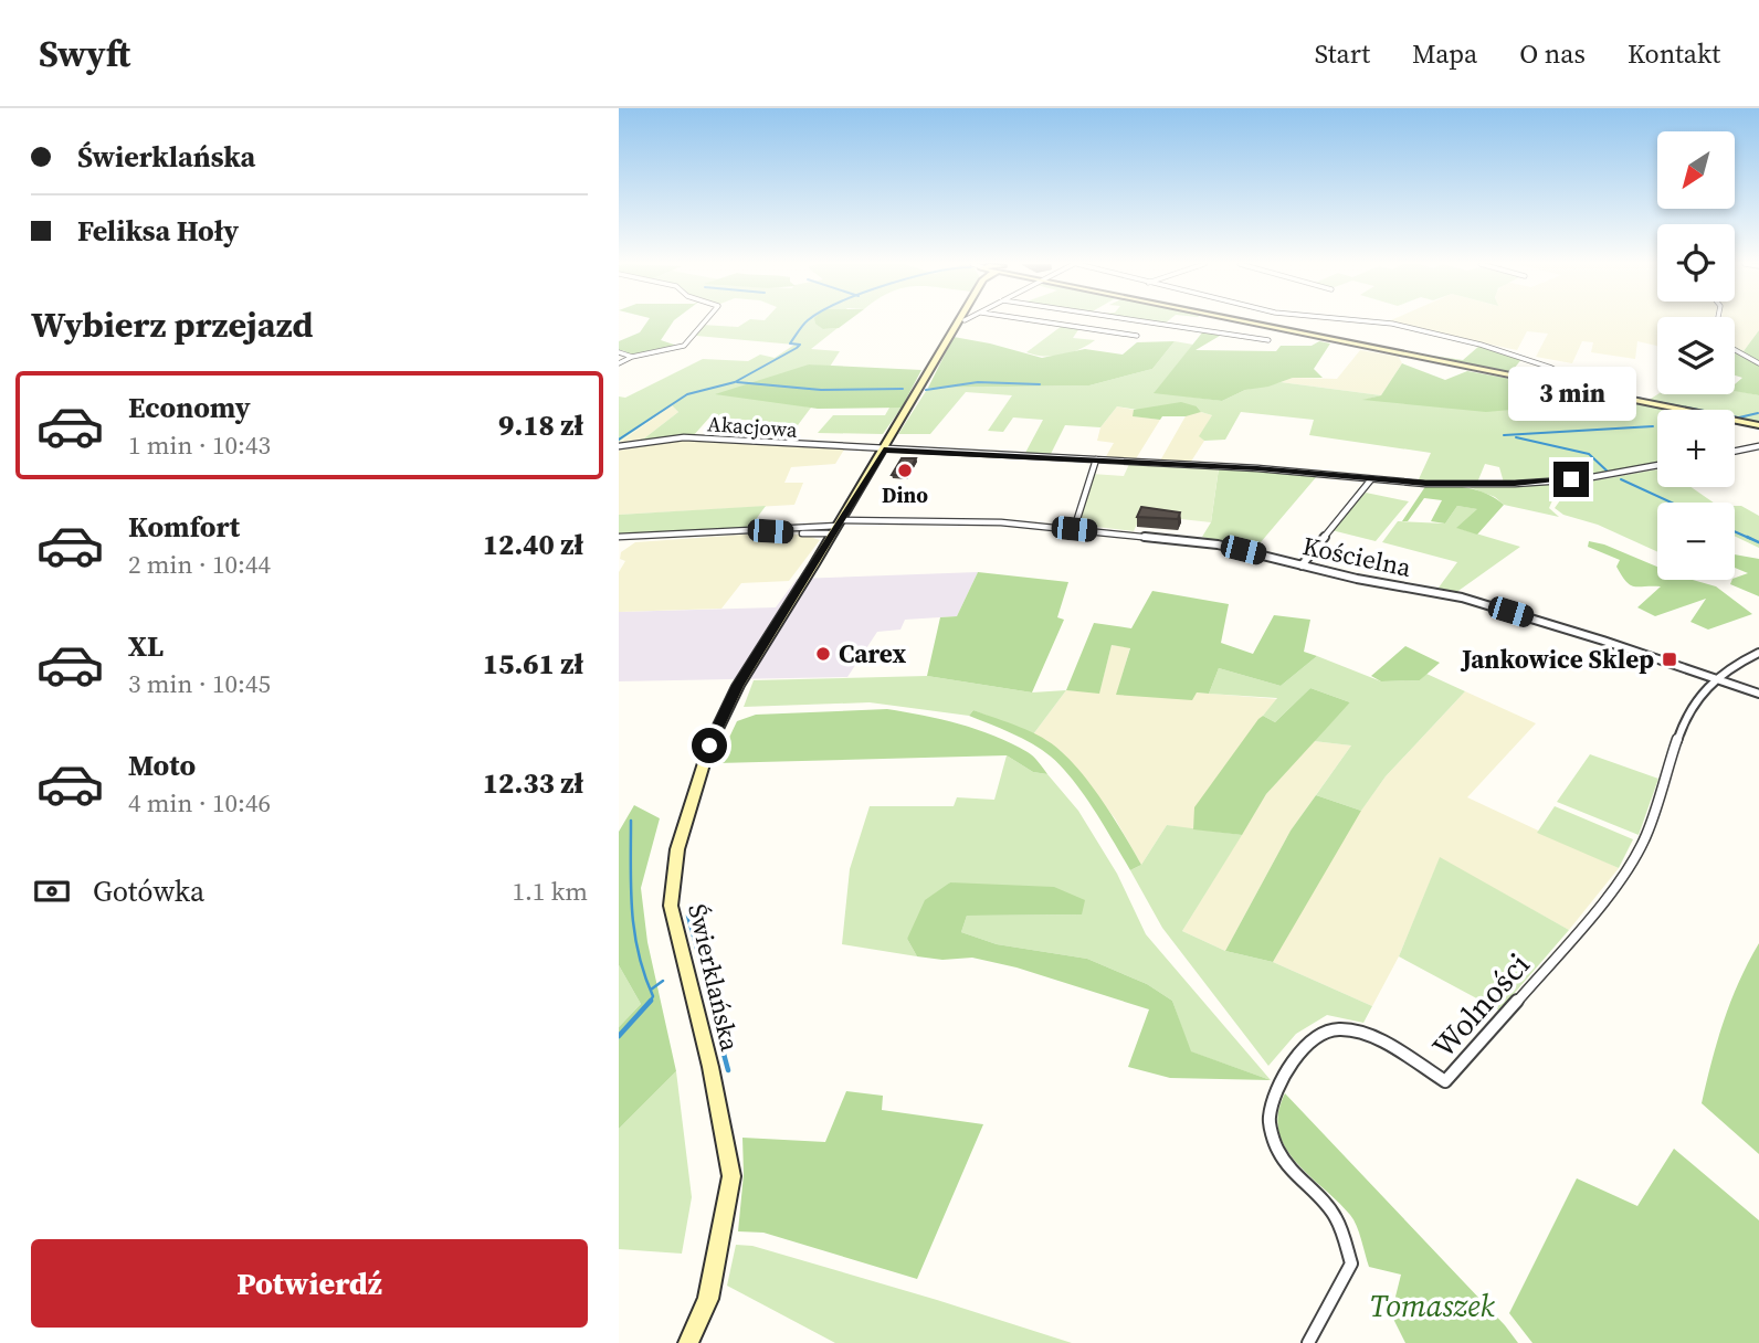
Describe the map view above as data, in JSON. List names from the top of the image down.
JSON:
{
  "streets": {
    "main road": ["Świerklańska"],
    "street": ["Akacjowa", "Kościelna", "Wolności"]
  },
  "crossings": [
    ["Akacjowa", "Świerklańska"],
    ["Kościelna", "Świerklańska"],
    ["Kościelna", "Wolności"]
  ],
  "parks": ["Tomaszek"],
  "places": {
    "other": ["Dino", "Carex"],
    "transit": ["Jankowice Sklep"]
  },
  "north": "bottom left",
  "page": {
    "header": "Swyft",
    "nav": [
      "Start",
      "Mapa",
      "O nas",
      "Kontakt"
    ],
    "banner": ["Świerklańska", "Feliksa Hoły"],
    "map_buttons": ["+", "−"],
    "heading": "Wybierz przejazd",
    "bubble": "3 min",
    "list": [
      {
        "name": "Economy",
        "note": "1 min · 10:43",
        "value": "9.18 zł"
      },
      {
        "name": "Komfort",
        "note": "2 min · 10:44",
        "value": "12.40 zł"
      },
      {
        "name": "XL",
        "note": "3 min · 10:45",
        "value": "15.61 zł"
      },
      {
        "name": "Moto",
        "note": "4 min · 10:46",
        "value": "12.33 zł"
      }
    ],
    "pay": ["Gotówka", "1.1 km"],
    "buttons": "Potwierdź"
  }
}
